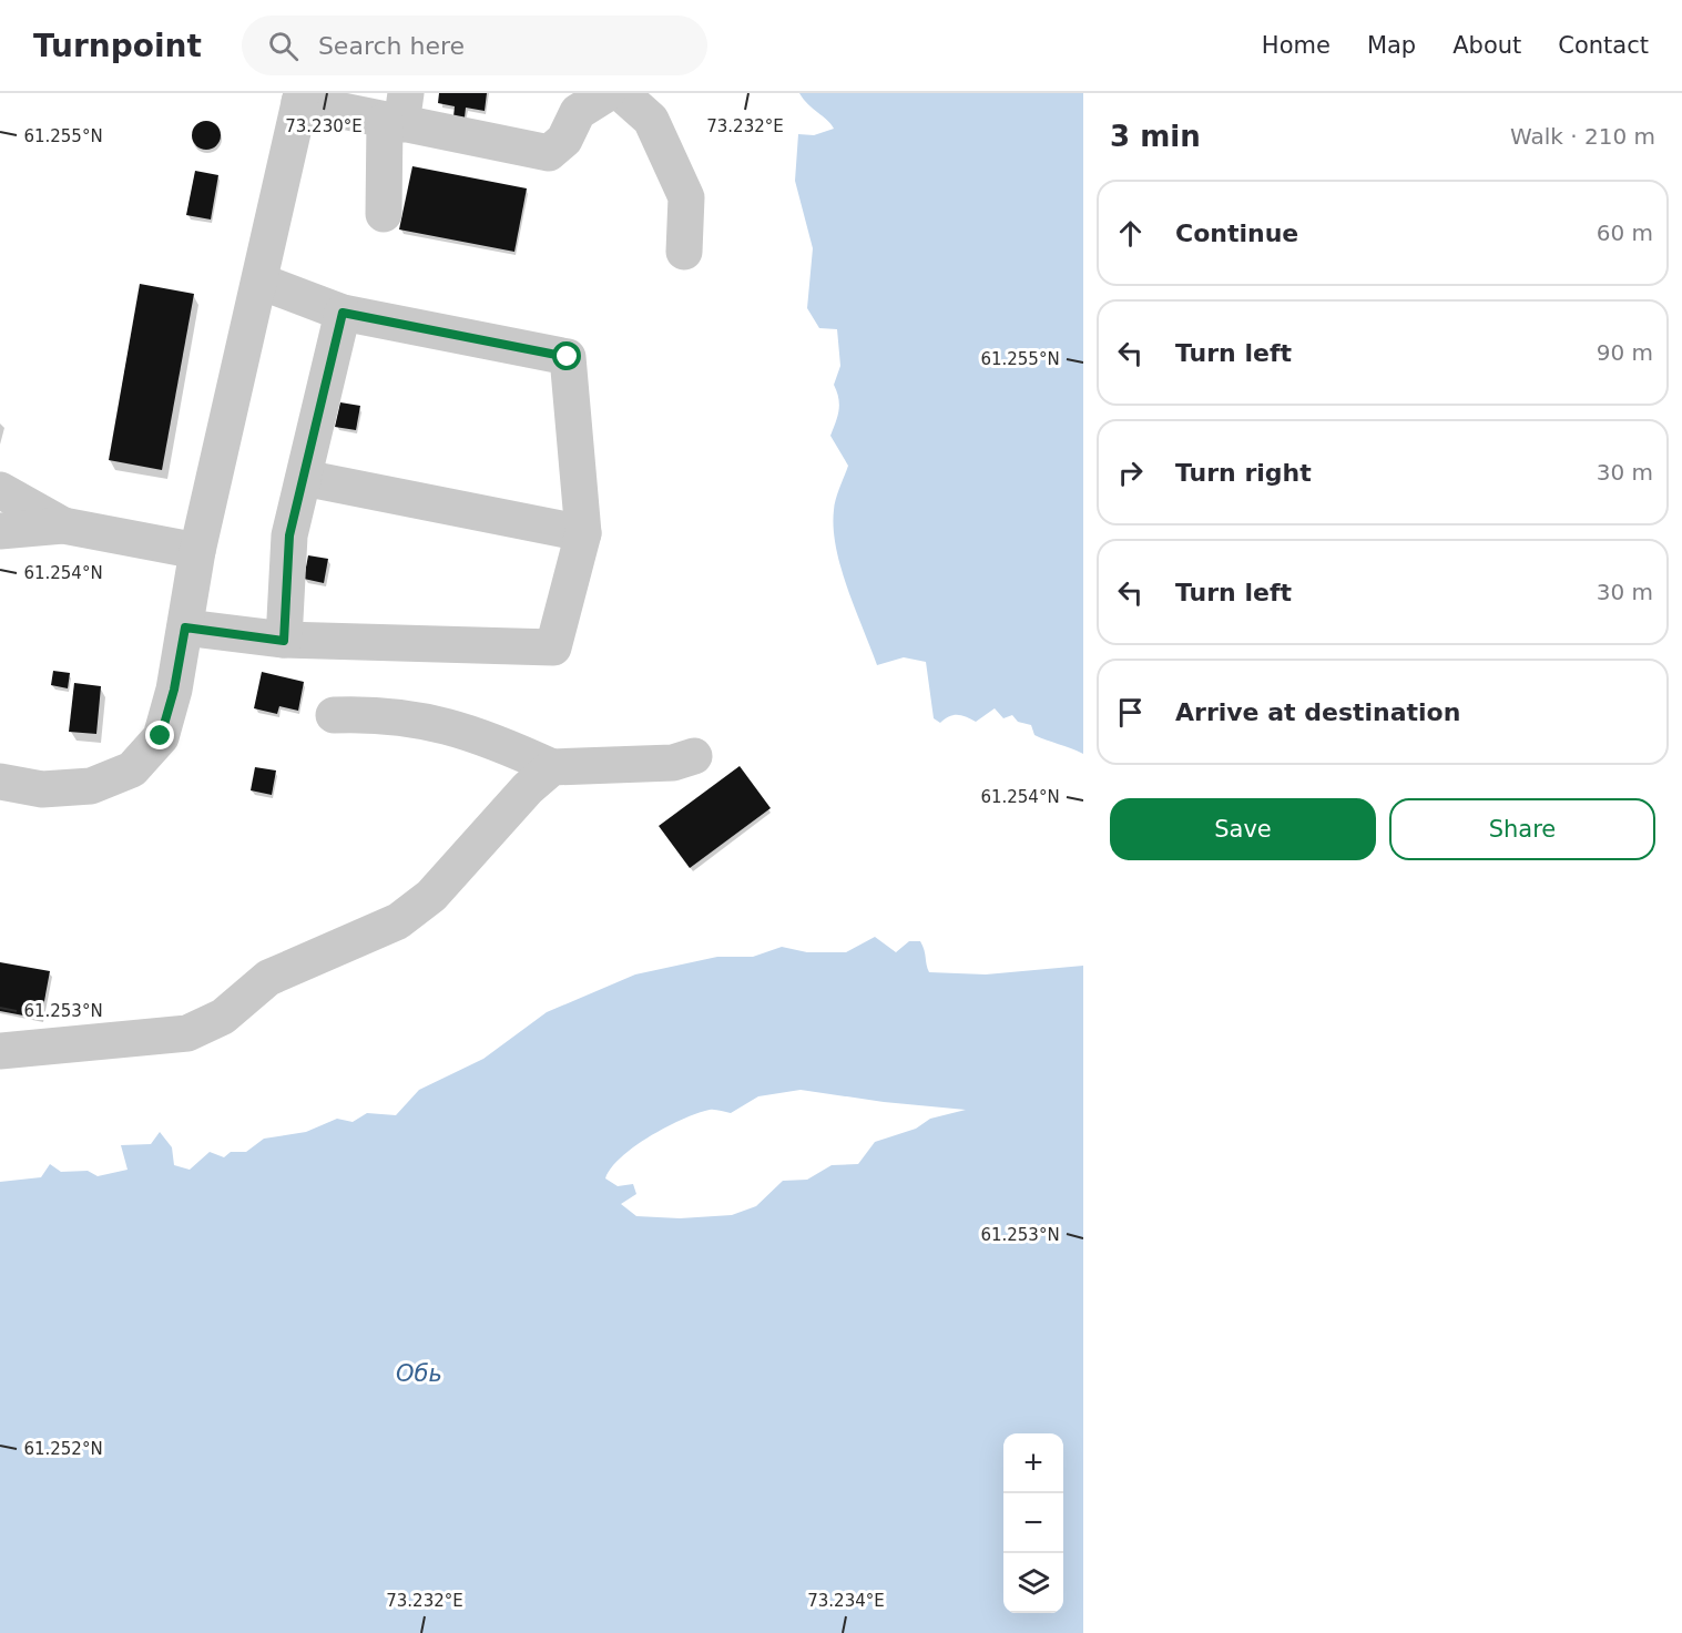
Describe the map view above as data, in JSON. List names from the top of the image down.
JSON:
{
  "water": ["Обь"],
  "page": {
    "header": "Turnpoint",
    "search": "Search here",
    "nav": [
      "Home",
      "Map",
      "About",
      "Contact"
    ],
    "heading": ["3 min", "Walk · 210 m"],
    "list": [
      ["Continue", "60 m"],
      ["Turn left", "90 m"],
      ["Turn right", "30 m"],
      ["Turn left", "30 m"],
      "Arrive at destination"
    ],
    "buttons": ["Save", "Share"],
    "map_buttons": ["+", "−"]
  },
  "coordinates": [
    "73.230°E",
    "73.232°E",
    "61.255°N",
    "61.254°N",
    "61.253°N",
    "61.252°N",
    "73.234°E"
  ]
}
